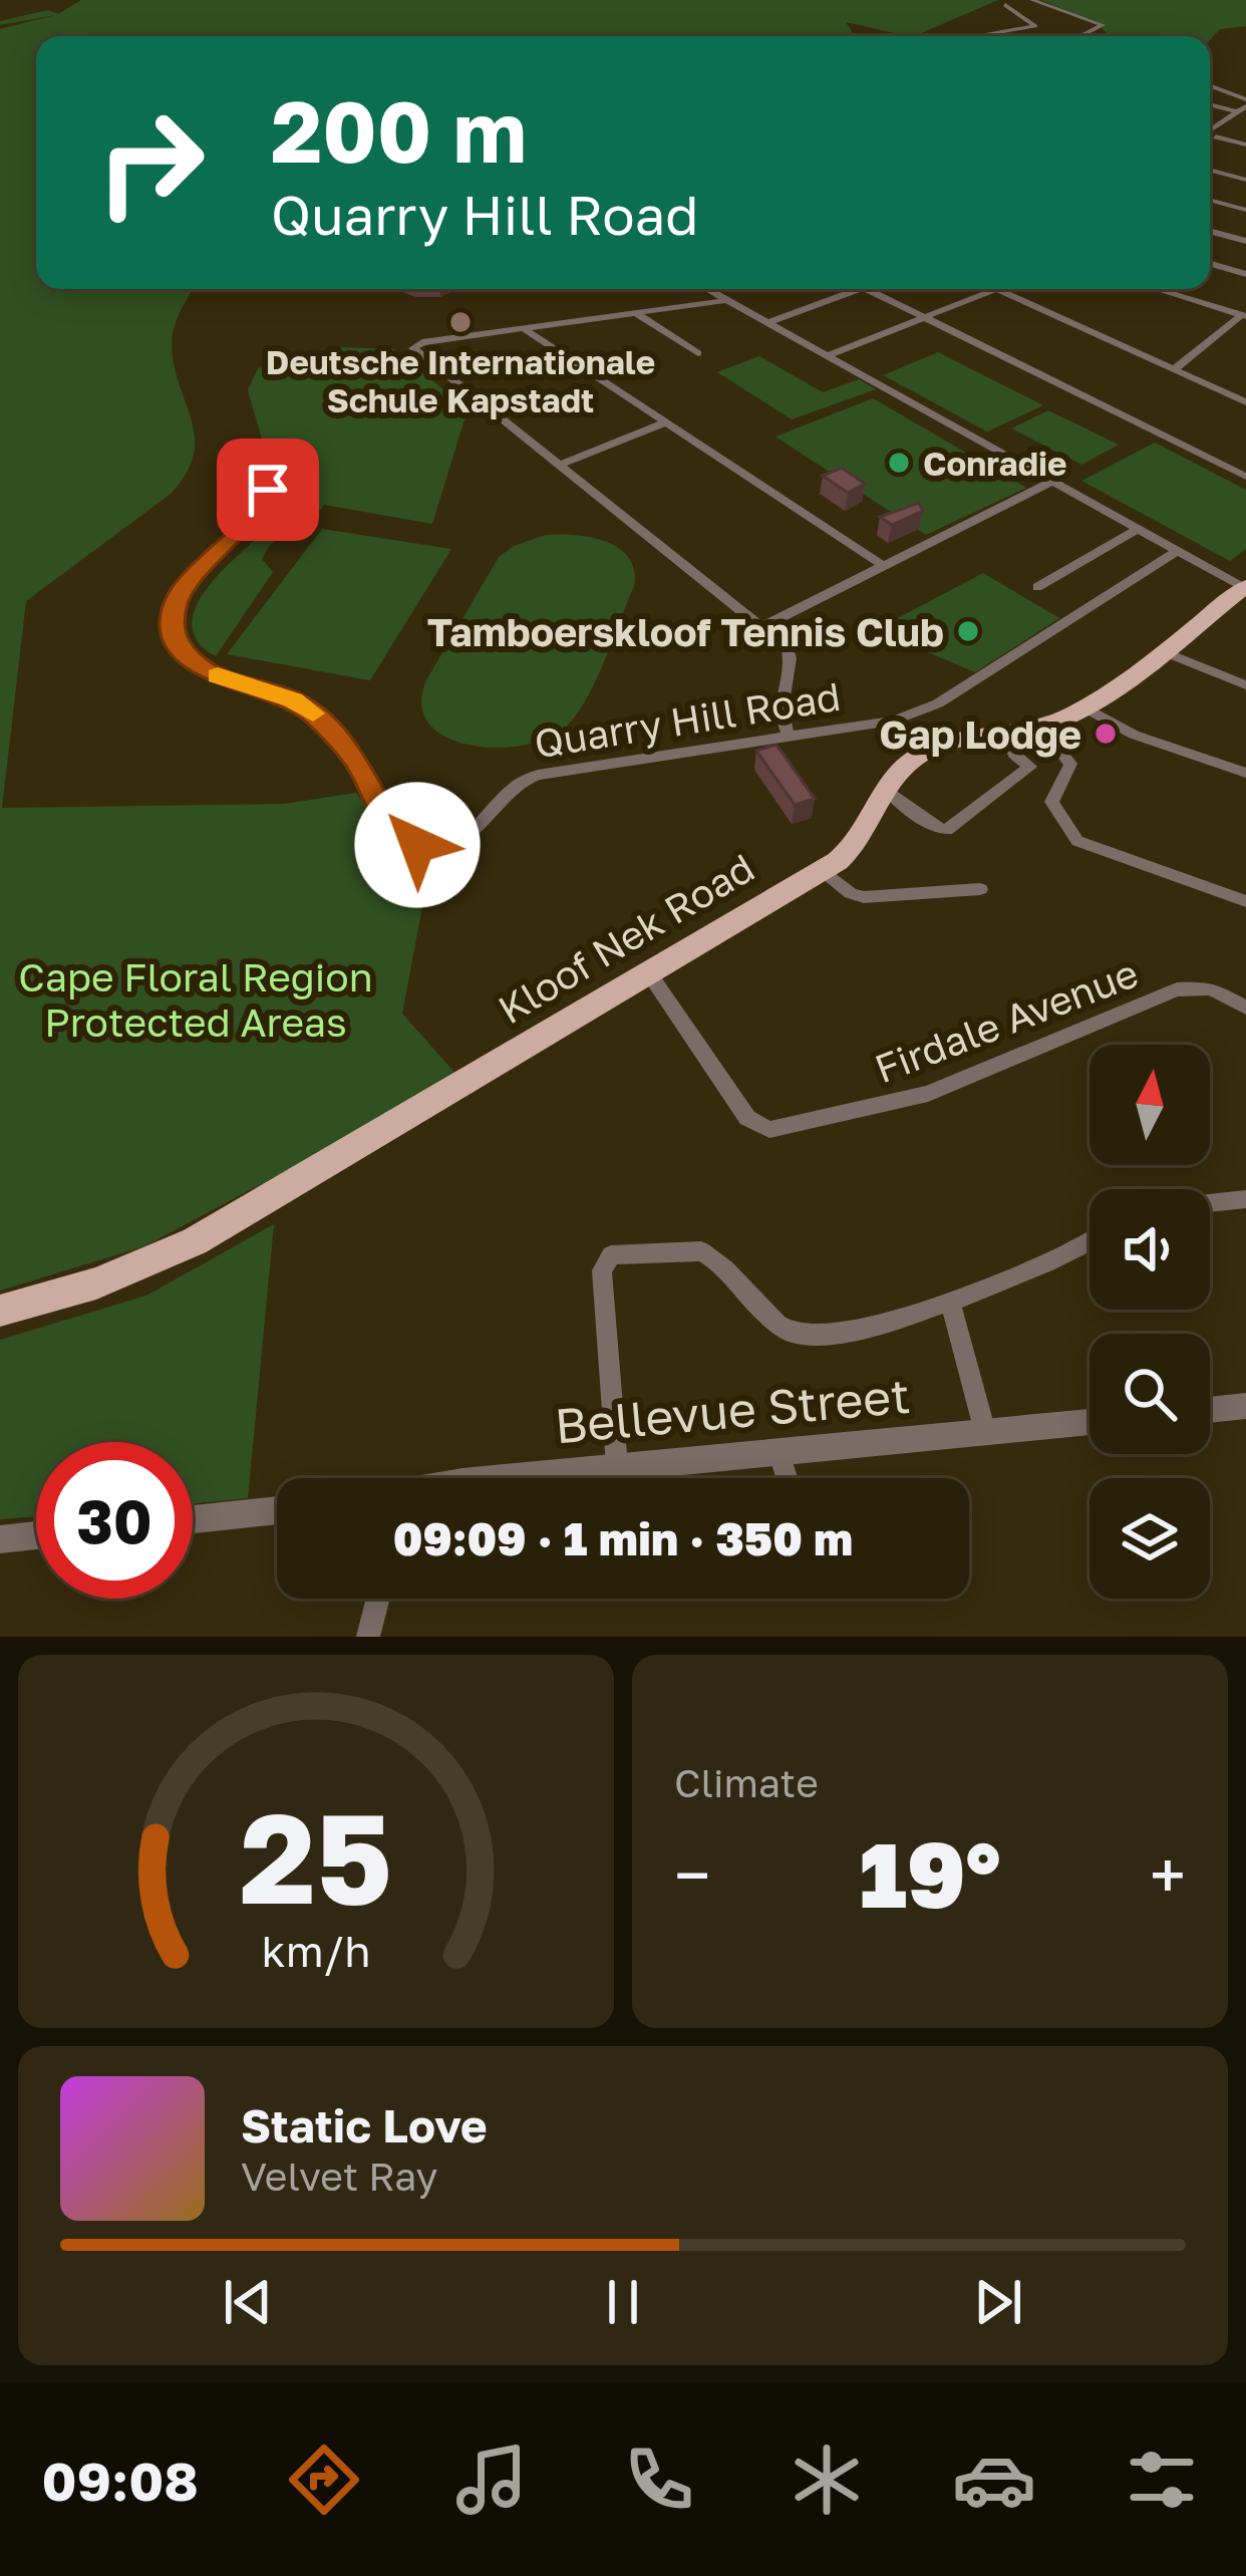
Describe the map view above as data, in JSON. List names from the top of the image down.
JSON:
{
  "streets": {
    "main road": ["Kloof Nek Road"],
    "street": ["Quarry Hill Road", "Firdale Avenue", "Bellevue Street"]
  },
  "crossings": [
    ["Quarry Hill Road", "Kloof Nek Road"],
    ["Kloof Nek Road", "Firdale Avenue"]
  ],
  "parks": ["Cape Floral Region Protected Areas"],
  "places": [
    "Deutsche Internationale Schule Kapstadt",
    "Conradie",
    "Tamboerskloof Tennis Club",
    "Gap Lodge"
  ],
  "north": "top",
  "page": {
    "turn": ["200 m", "Quarry Hill Road"],
    "limit": "30",
    "trip": "09:09 · 1 min · 350 m",
    "tile": "Climate",
    "heat": ["−", "19°", "+"],
    "song": ["Static Love", "Velvet Ray"],
    "tabs": "09:08",
    "gauge": ["25", "km/h"]
  }
}
